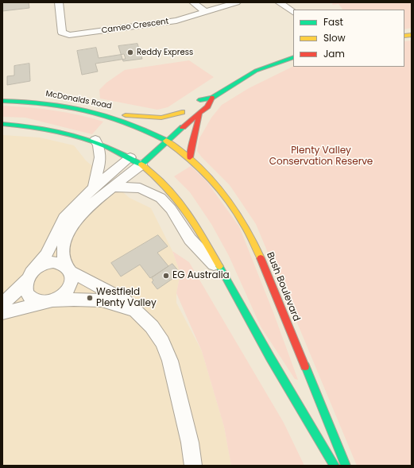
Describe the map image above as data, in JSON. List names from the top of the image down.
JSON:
{
  "streets": {
    "main road": ["McDonalds Road", "Bush Boulevard"],
    "street": ["Cameo Crescent"]
  },
  "crossings": [
    ["McDonalds Road", "Bush Boulevard"]
  ],
  "parks": ["Plenty Valley Conservation Reserve"],
  "places": ["Reddy Express", "EG Australia", "Westfield Plenty Valley"],
  "legend": ["Fast", "Slow", "Jam"]
}
